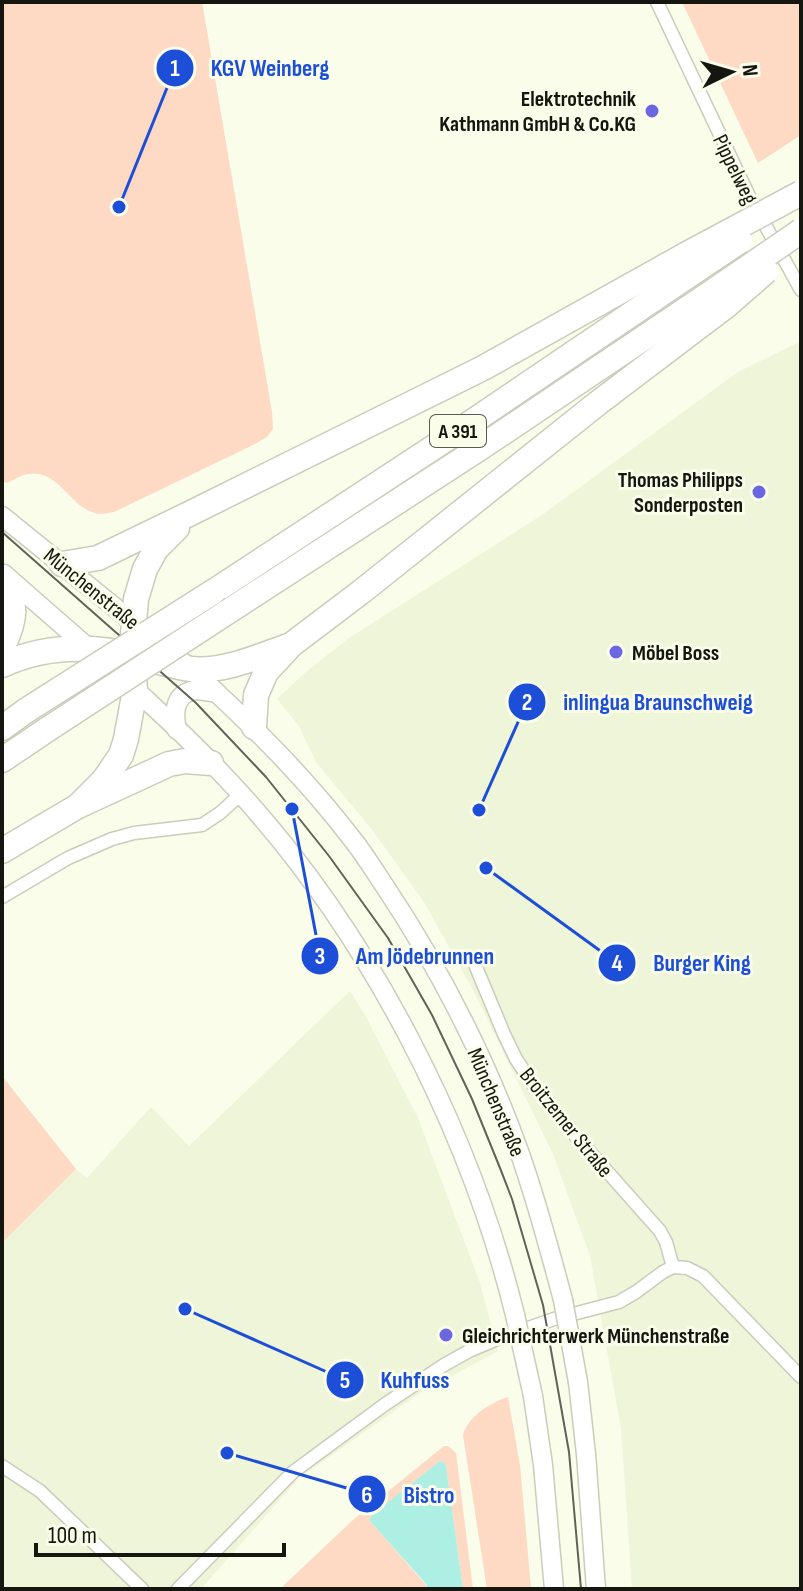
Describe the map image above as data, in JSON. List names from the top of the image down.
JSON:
{
  "streets": {
    "highway": ["A 391"],
    "main road": ["Münchenstraße"],
    "street": ["Pippelweg", "Broitzemer Straße"]
  },
  "places": [
    "Elektrotechnik Kathmann GmbH & Co.KG",
    "KGV Weinberg",
    "Thomas Philipps Sonderposten",
    "Möbel Boss",
    "Am Jödebrunnen",
    "inlingua Braunschweig",
    "Burger King",
    "Kuhfuss",
    "Gleichrichterwerk Münchenstraße",
    "Bistro"
  ],
  "scale_bar": "100 m",
  "north": "right"
}
